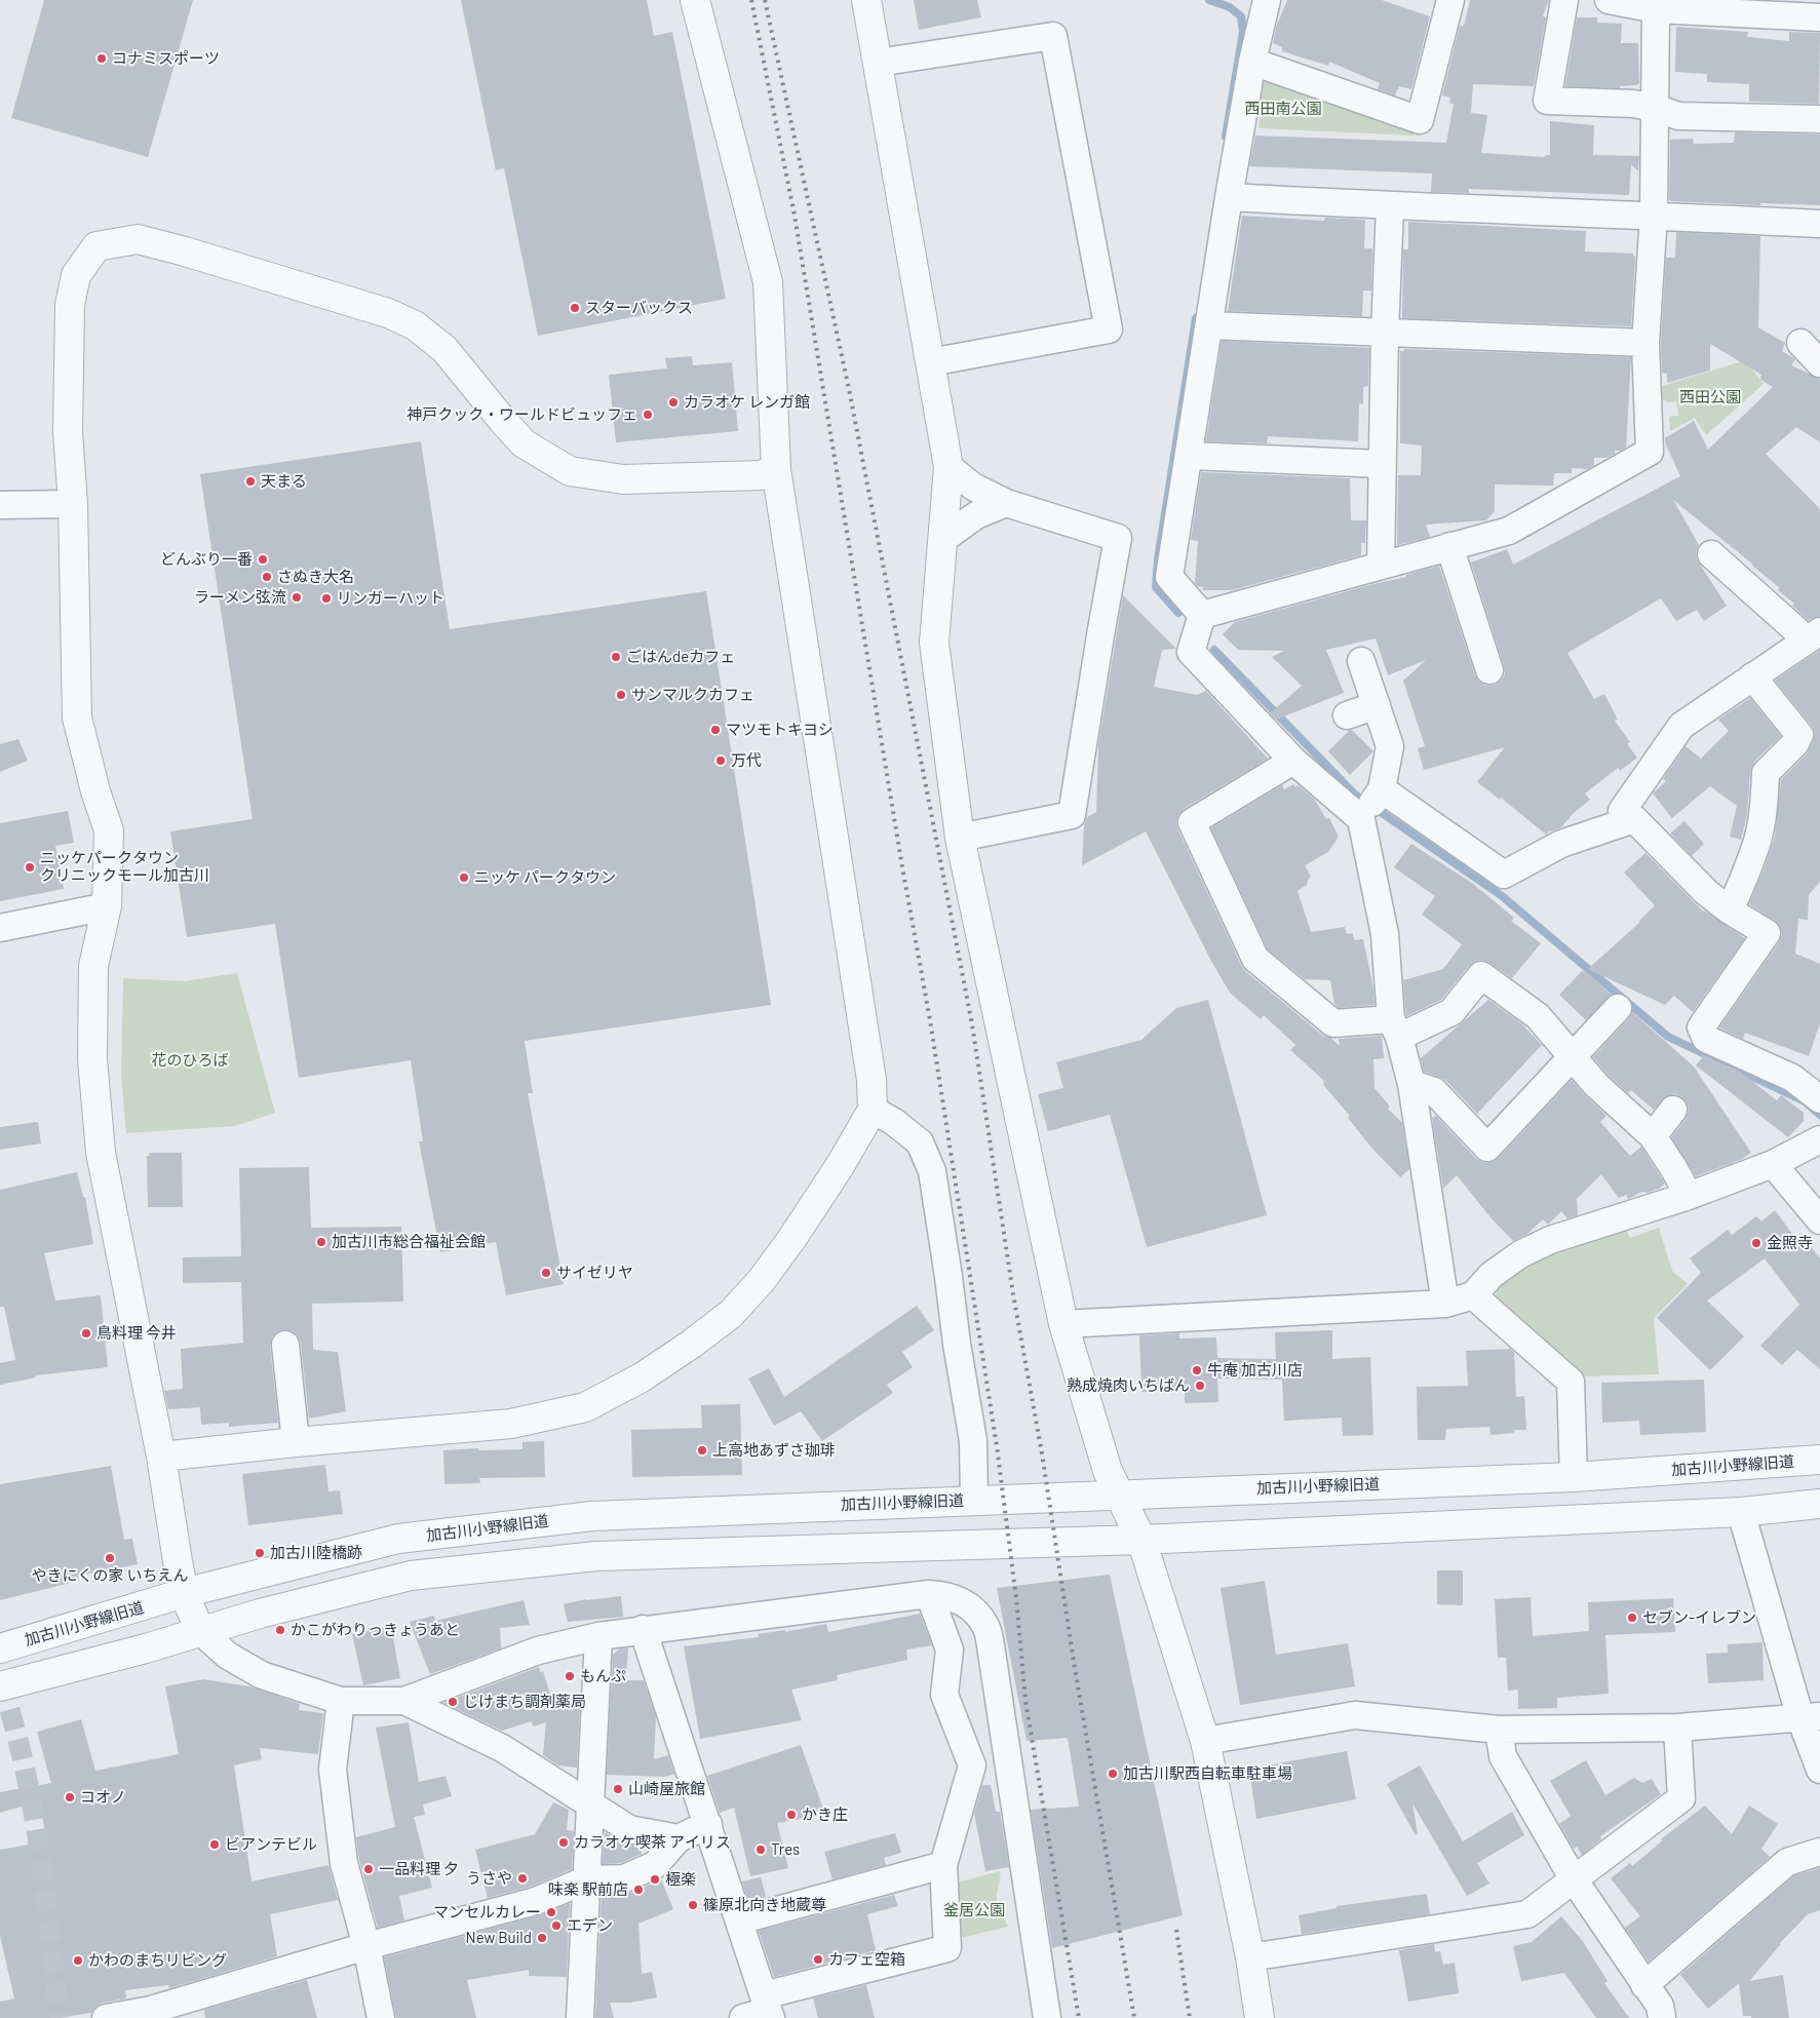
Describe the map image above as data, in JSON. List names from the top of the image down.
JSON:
{
  "streets": {
    "street": ["加古川小野線旧道"]
  },
  "parks": [
    "西田南公園",
    "西田公園",
    "花のひろば",
    "釜居公園"
  ],
  "places": [
    "コナミスポーツ",
    "スターバックス",
    "カラオケ レンガ館",
    "神戸クック・ワールドビュッフェ",
    "天まる",
    "どんぶり一番",
    "さぬき大名",
    "ラーメン弦流",
    "リンガーハット",
    "ごはんdeカフェ",
    "サンマルクカフェ",
    "マツモトキヨシ",
    "万代",
    "ニッケパークタウン クリニックモール加古川",
    "ニッケ パークタウン",
    "加古川市総合福祉会館",
    "金照寺",
    "サイゼリヤ",
    "鳥料理 今井",
    "牛庵 加古川店",
    "熟成焼肉いちばん",
    "上高地あずさ珈琲",
    "加古川陸橋跡",
    "やきにくの家 いちえん",
    "セブン-イレブン",
    "かこがわりっきょうあと",
    "もんぷ",
    "じけまち調剤薬局",
    "加古川駅西自転車駐車場",
    "山崎屋旅館",
    "コオノ",
    "かき庄",
    "カラオケ喫茶 アイリス",
    "ビアンテビル",
    "Tres",
    "一品料理 夕",
    "うさや",
    "極楽",
    "味楽 駅前店",
    "篠原北向き地蔵尊",
    "マンセルカレー",
    "エデン",
    "New Build",
    "カフェ空箱",
    "かわのまちリビング"
  ]
}
